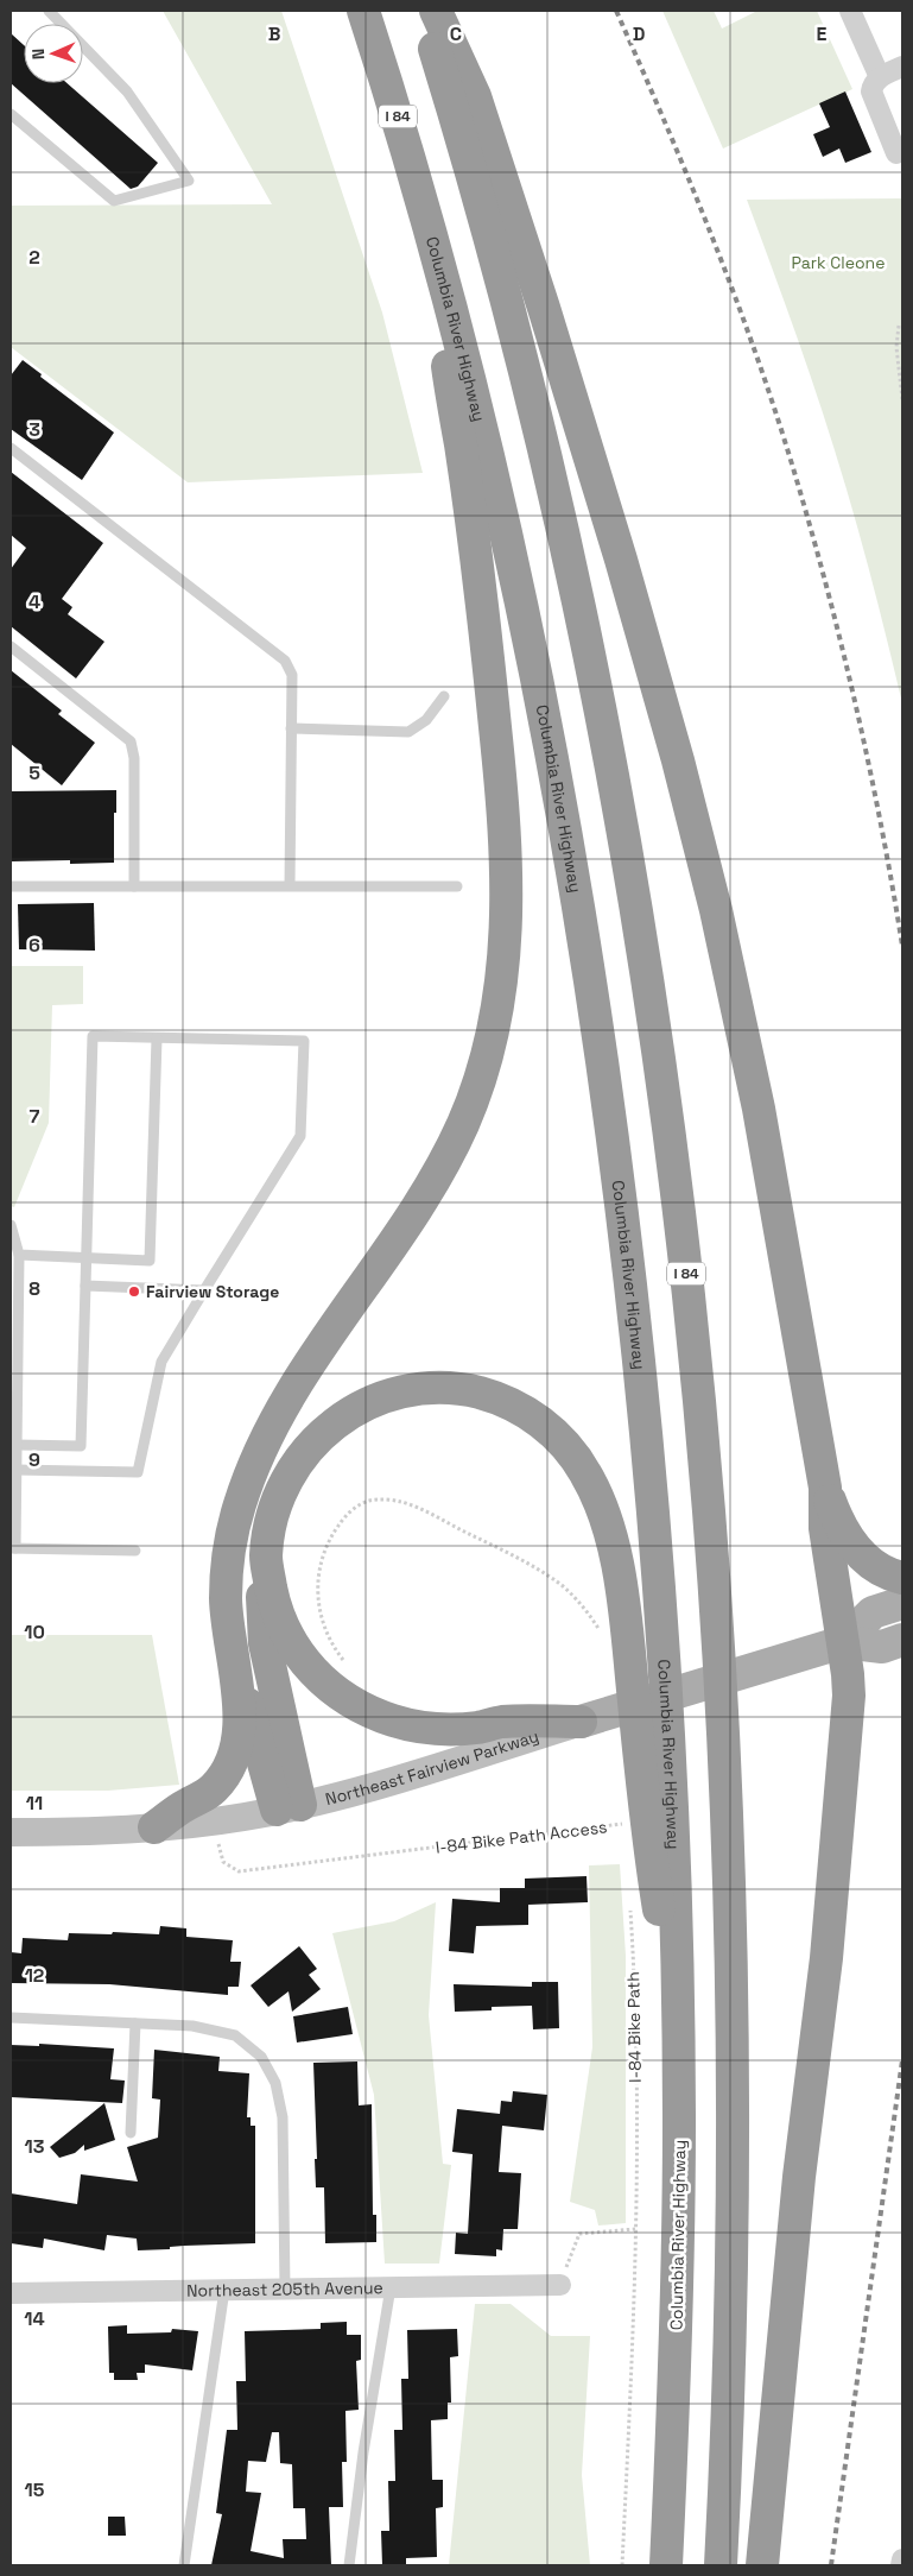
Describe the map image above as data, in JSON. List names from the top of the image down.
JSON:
{
  "streets": {
    "highway": ["I 84", "Columbia River Highway"],
    "main road": ["Northeast Fairview Parkway"],
    "street": ["Northeast 205th Avenue"],
    "path": ["I-84 Bike Path Access", "I-84 Bike Path"]
  },
  "crossings": [
    ["Northeast Fairview Parkway", "I-84 Bike Path Access"]
  ],
  "parks": ["Park Cleone"],
  "places": ["Fairview Storage"],
  "north": "left",
  "grid": {
    "columns": [
      "B",
      "C",
      "D",
      "E"
    ],
    "rows": [
      "2",
      "3",
      "4",
      "5",
      "6",
      "7",
      "8",
      "9",
      "10",
      "11",
      "12",
      "13",
      "14",
      "15"
    ]
  }
}
